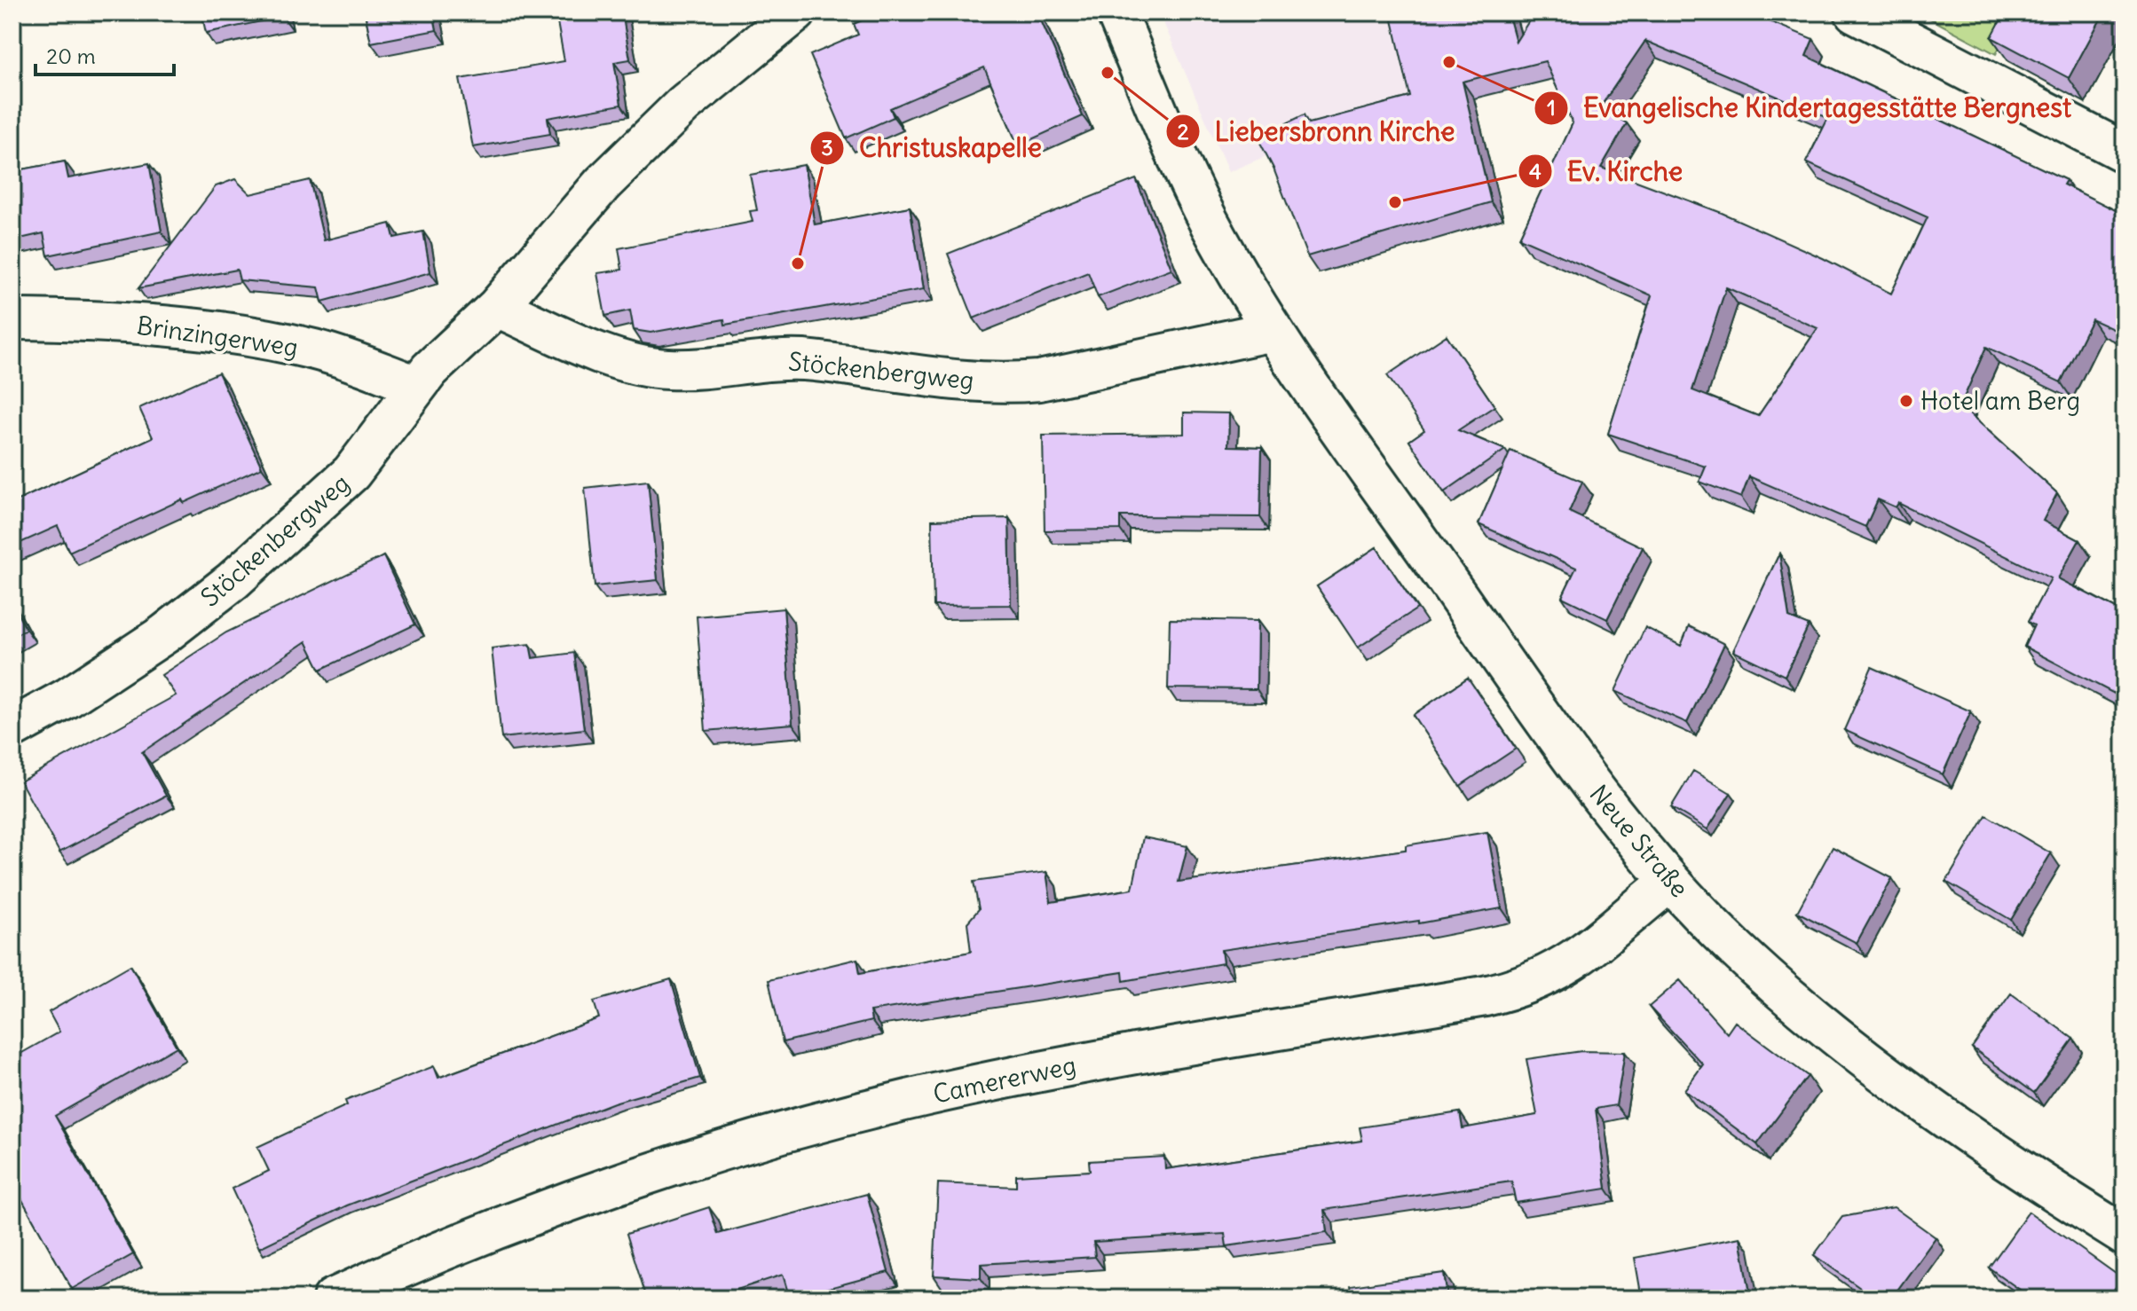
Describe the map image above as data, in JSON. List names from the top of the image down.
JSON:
{
  "streets": {
    "street": [
      "Brinzingerweg",
      "Stöckenbergweg",
      "Neue Straße",
      "Camererweg"
    ]
  },
  "crossings": [
    ["Brinzingerweg", "Stöckenbergweg"],
    ["Stöckenbergweg", "Neue Straße"],
    ["Neue Straße", "Camererweg"]
  ],
  "places": [
    "Evangelische Kindertagesstätte Bergnest",
    "Liebersbronn Kirche",
    "Ev. Kirche",
    "Christuskapelle",
    "Hotel am Berg"
  ],
  "scale_bar": "20 m"
}
